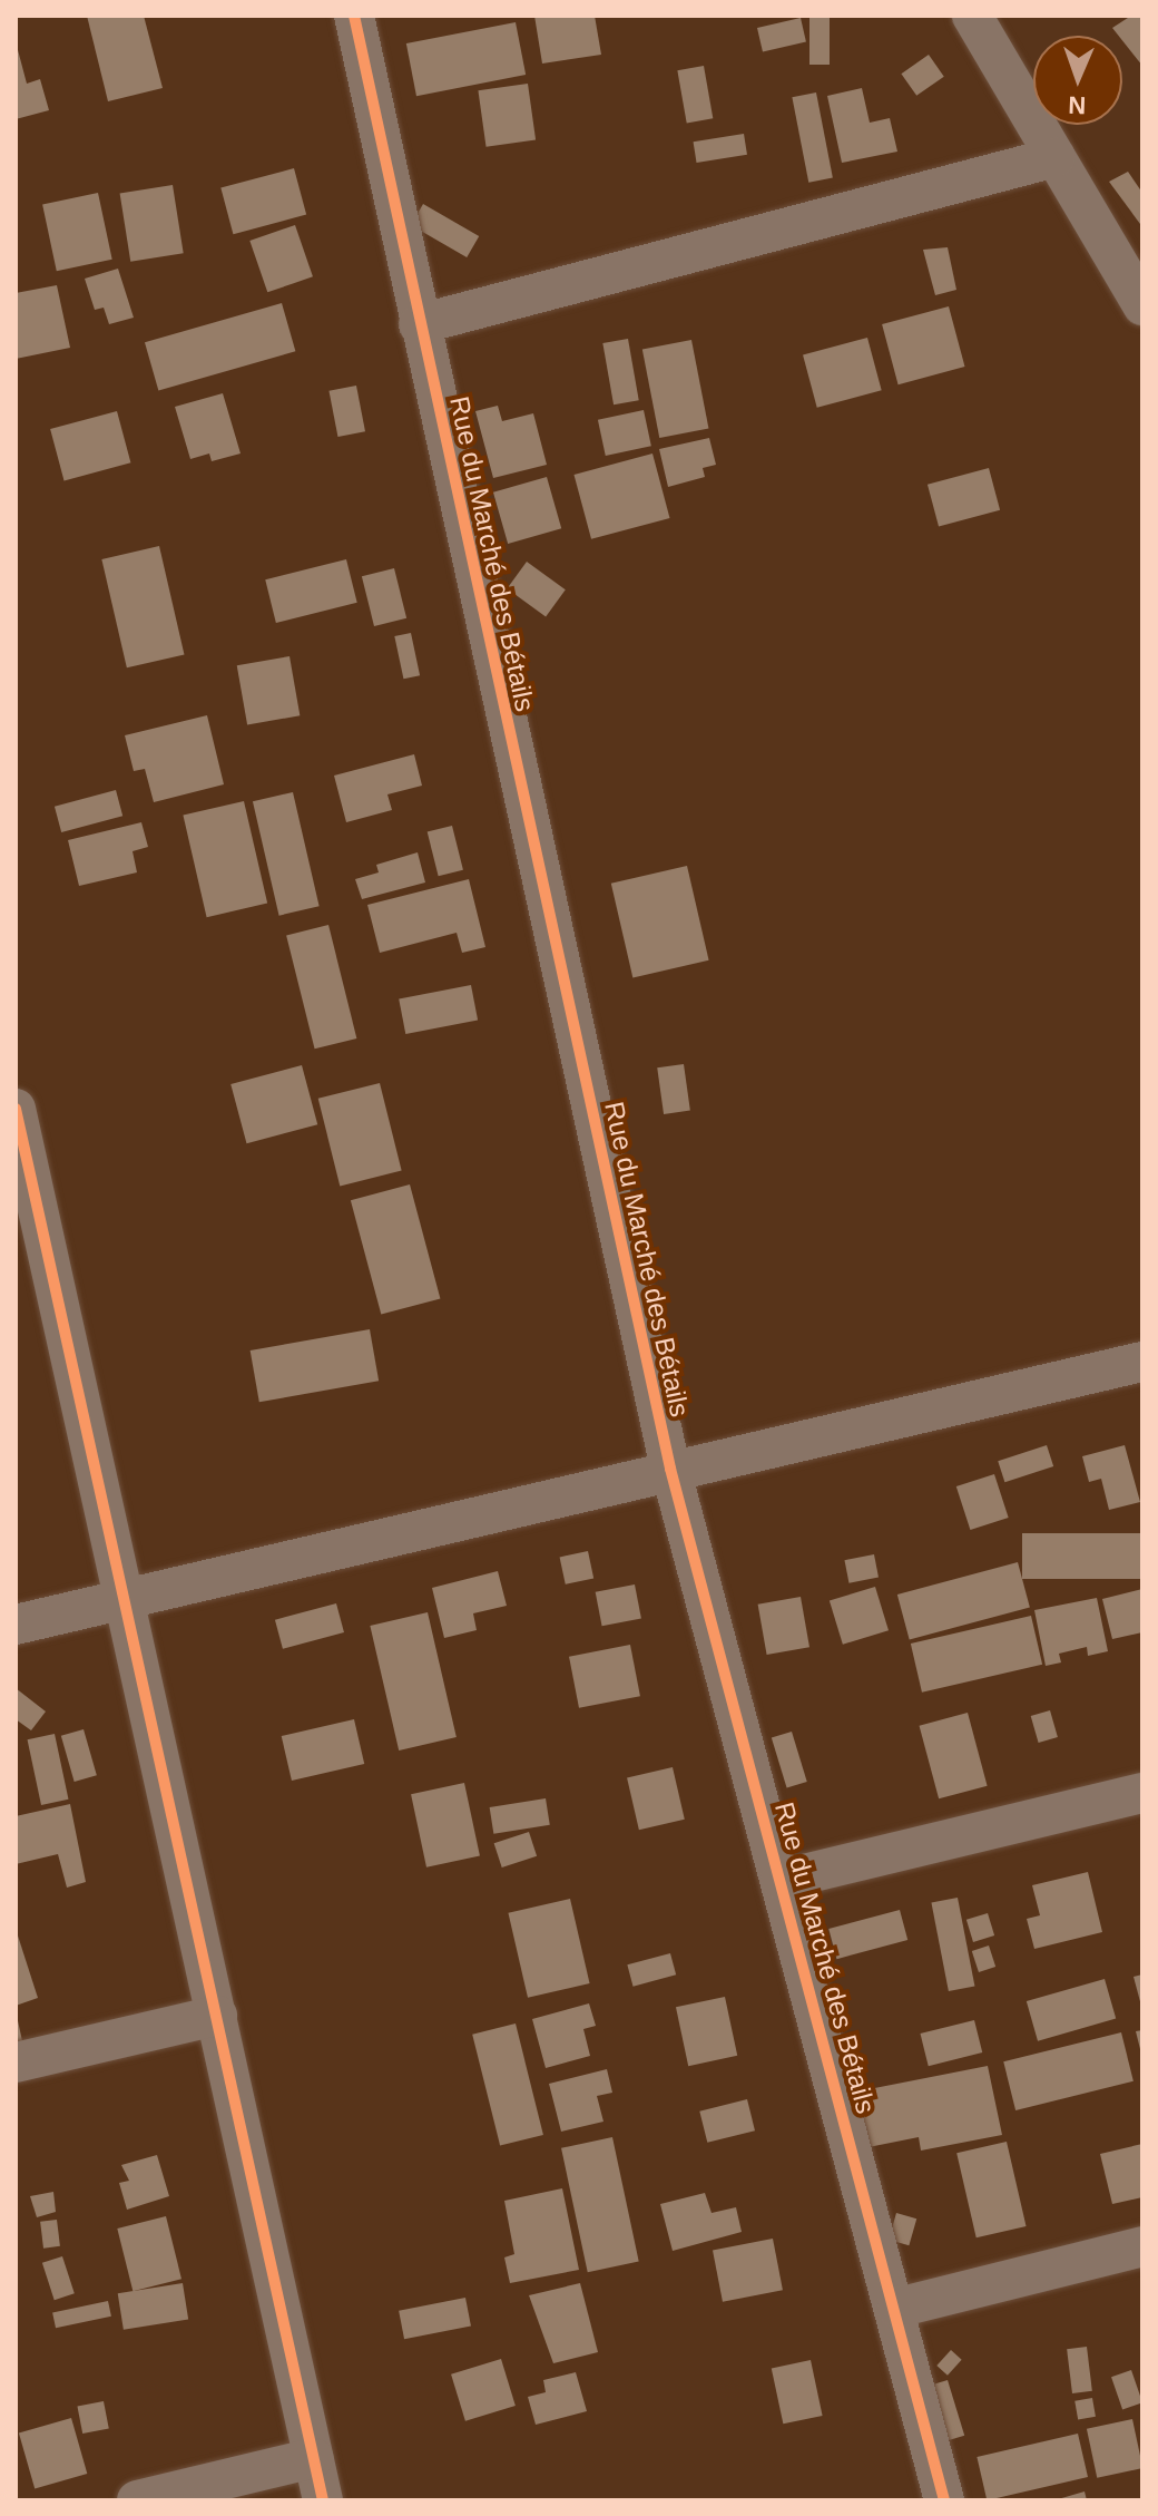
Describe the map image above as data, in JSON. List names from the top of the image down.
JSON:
{
  "streets": {
    "street": ["Rue du Marché des Bétails"]
  },
  "north": "bottom"
}
